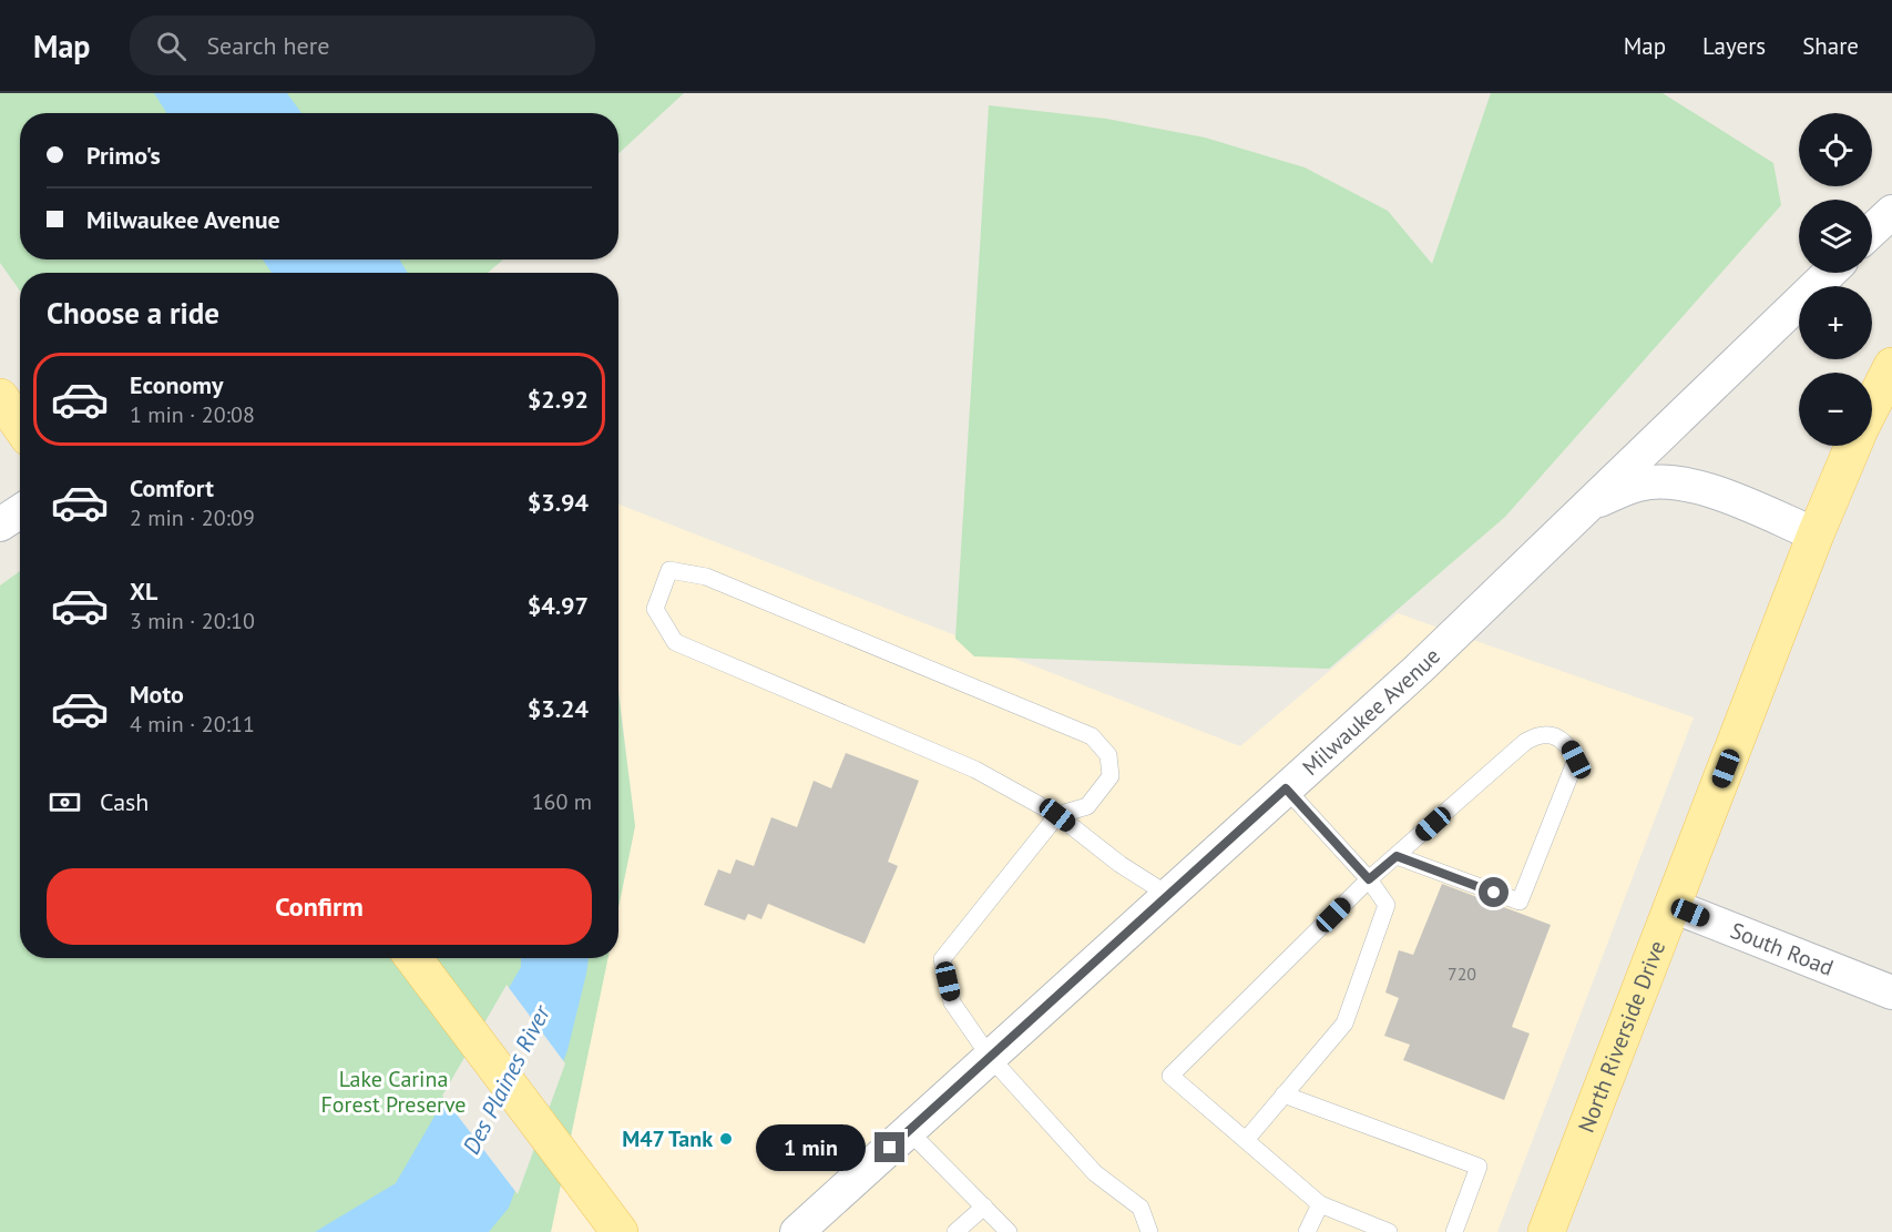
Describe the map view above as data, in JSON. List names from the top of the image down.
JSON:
{
  "streets": {
    "main road": ["North Riverside Drive"],
    "street": ["Milwaukee Avenue", "South Road"]
  },
  "crossings": [
    ["Milwaukee Avenue", "North Riverside Drive"],
    ["South Road", "North Riverside Drive"]
  ],
  "water": ["Des Plaines River"],
  "parks": ["Lake Carina Forest Preserve"],
  "places": ["M47 Tank"],
  "house_numbers": ["720"],
  "page": {
    "header": "Map",
    "search": "Search here",
    "nav": ["Map", "Layers", "Share"],
    "map_buttons": ["+", "−"],
    "banner": ["Primo's", "Milwaukee Avenue"],
    "heading": "Choose a ride",
    "list": [
      {
        "name": "Economy",
        "note": "1 min · 20:08",
        "value": "$2.92"
      },
      {
        "name": "Comfort",
        "note": "2 min · 20:09",
        "value": "$3.94"
      },
      {
        "name": "XL",
        "note": "3 min · 20:10",
        "value": "$4.97"
      },
      {
        "name": "Moto",
        "note": "4 min · 20:11",
        "value": "$3.24"
      }
    ],
    "pay": ["Cash", "160 m"],
    "buttons": "Confirm",
    "bubble": "1 min"
  }
}
